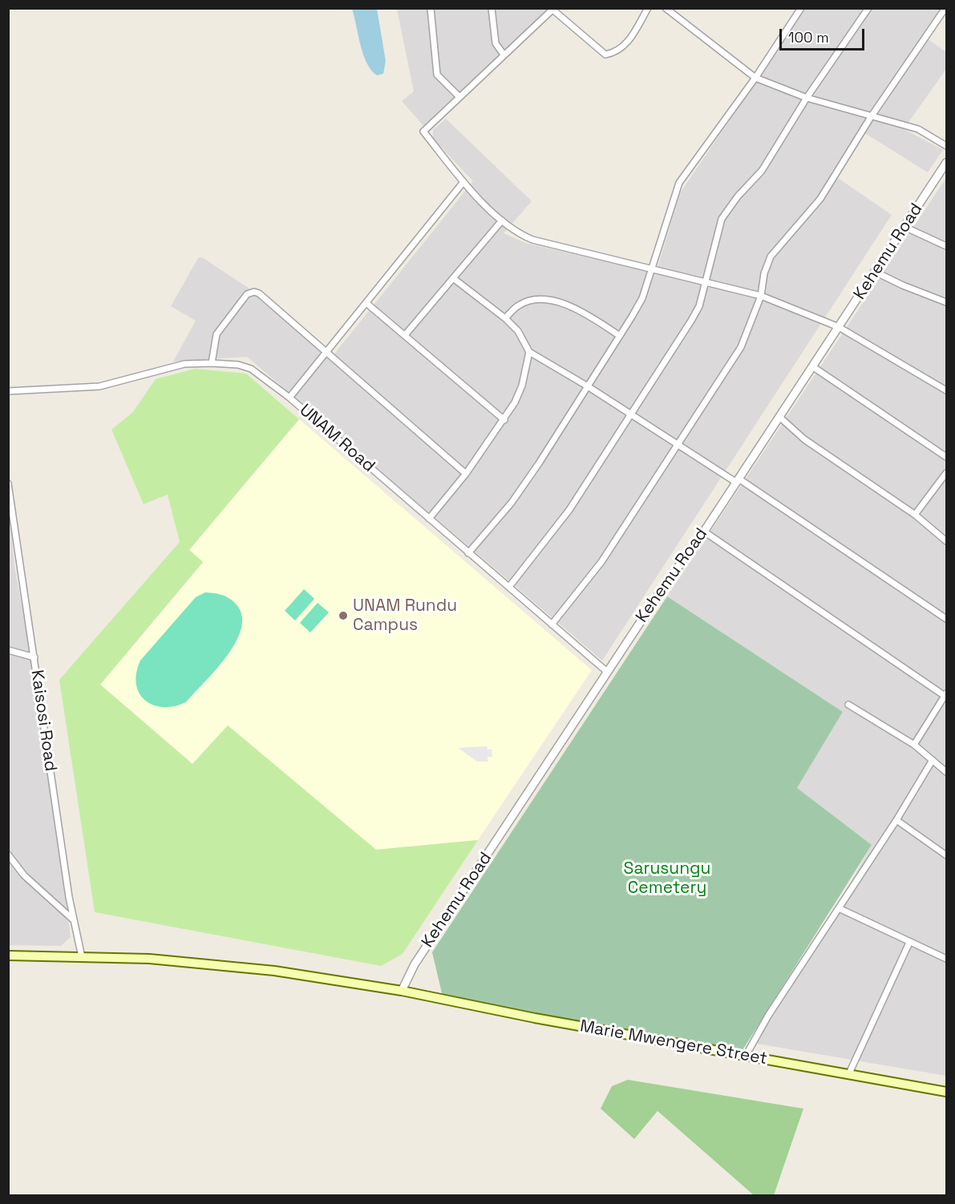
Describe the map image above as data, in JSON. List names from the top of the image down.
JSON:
{
  "streets": {
    "main road": ["Marie Mwengere Street"],
    "street": ["Kehemu Road", "UNAM Road", "Kaisosi Road"]
  },
  "crossings": [
    ["Kehemu Road", "UNAM Road"],
    ["Kehemu Road", "Marie Mwengere Street"],
    ["Kaisosi Road", "Marie Mwengere Street"]
  ],
  "parks": ["Sarusungu Cemetery"],
  "places": ["UNAM Rundu Campus"],
  "scale_bar": "100 m"
}
